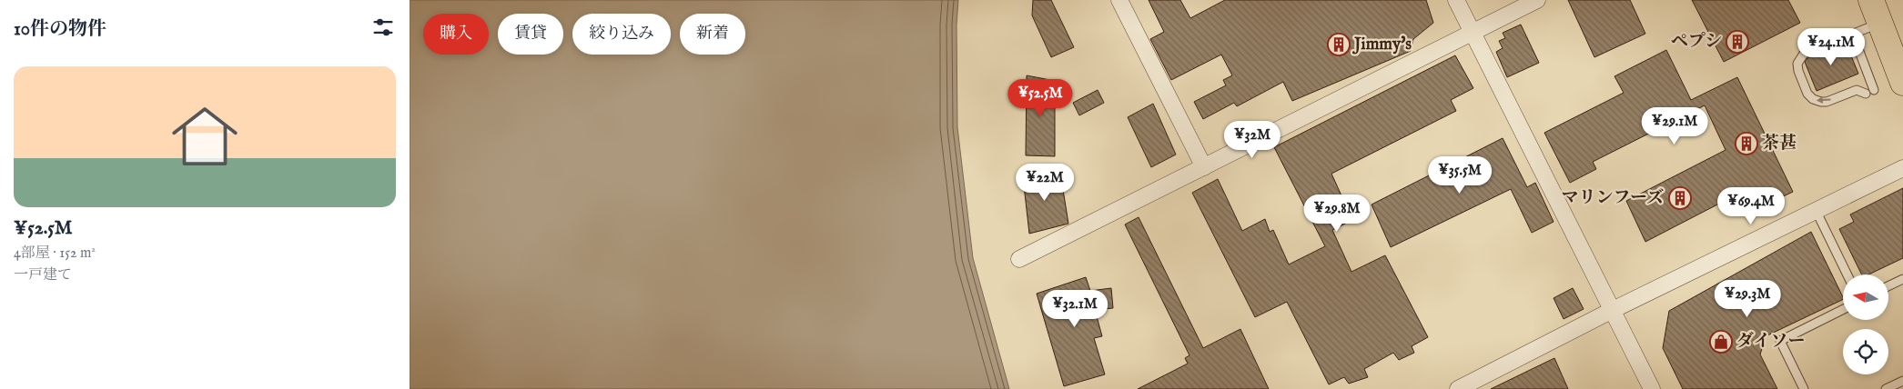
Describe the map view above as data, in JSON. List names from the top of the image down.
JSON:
{
  "places": {
    "building": [
      "ペプシ",
      "Jimmy's",
      "茶甚",
      "マリンフーズ"
    ],
    "shop": ["ダイソー"]
  },
  "north": "left",
  "page": {
    "heading": "10件の物件",
    "chip": [
      "購入",
      "賃貸",
      "絞り込み",
      "新着"
    ],
    "price": [
      "¥24.1M",
      "¥52.5M",
      "¥29.1M",
      "¥32M",
      "¥35.5M",
      "¥22M",
      "¥69.4M",
      "¥29.8M",
      "¥29.3M",
      "¥32.1M"
    ],
    "list": [
      {
        "name": "¥52.5M",
        "note": "4部屋 · 152 m² · 一戸建て"
      }
    ]
  }
}
